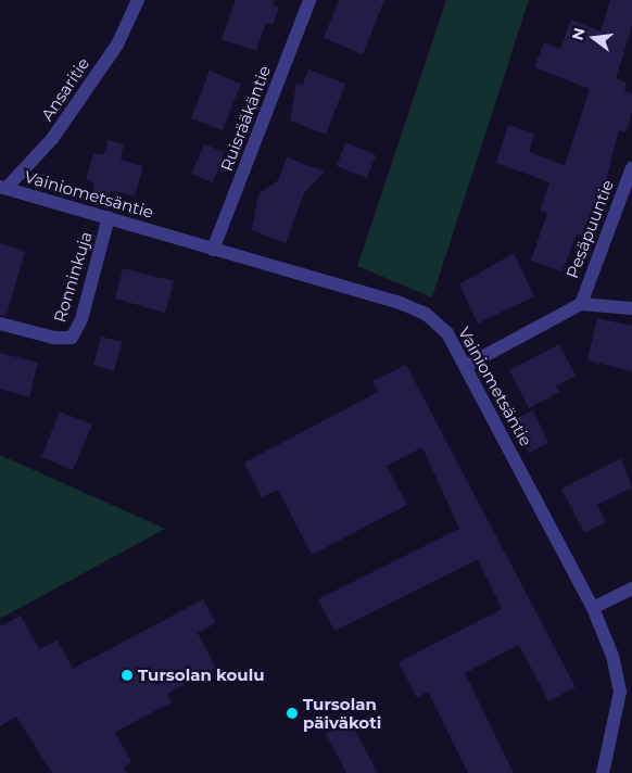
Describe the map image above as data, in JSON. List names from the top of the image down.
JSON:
{
  "streets": {
    "street": [
      "Ansaritie",
      "Ruisrääkäntie",
      "Vainiometsäntie",
      "Pesäpuuntie",
      "Ronninkuja"
    ]
  },
  "crossings": [
    ["Ansaritie", "Vainiometsäntie"],
    ["Ruisrääkäntie", "Vainiometsäntie"],
    ["Vainiometsäntie", "Pesäpuuntie"],
    ["Vainiometsäntie", "Ronninkuja"]
  ],
  "places": ["Tursolan koulu", "Tursolan päiväkoti"],
  "north": "left"
}
